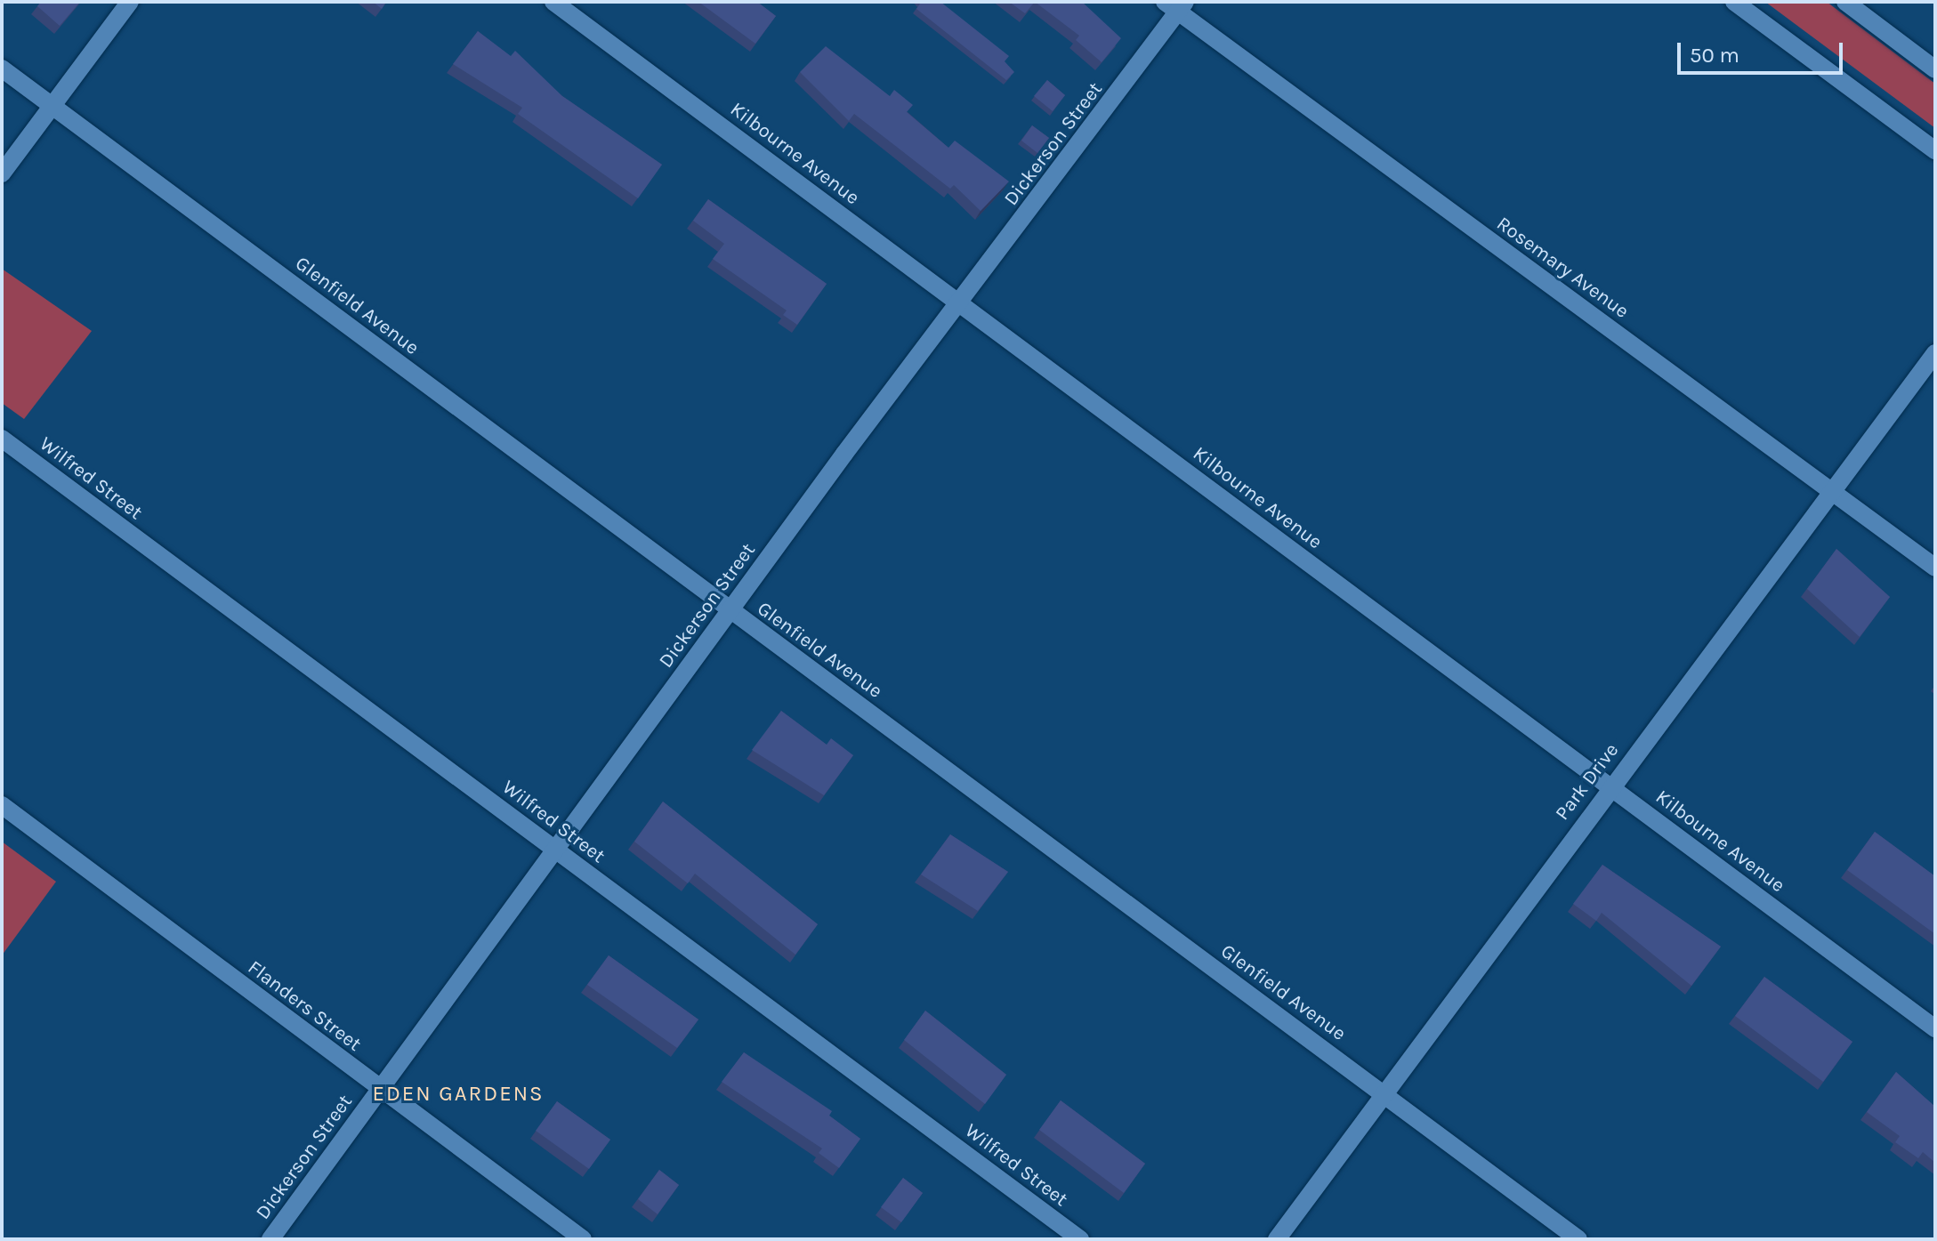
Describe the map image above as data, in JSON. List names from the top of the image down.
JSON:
{
  "streets": {
    "street": [
      "Dickerson Street",
      "Kilbourne Avenue",
      "Rosemary Avenue",
      "Glenfield Avenue",
      "Wilfred Street",
      "Park Drive",
      "Flanders Street"
    ]
  },
  "crossings": [
    ["Dickerson Street", "Kilbourne Avenue"],
    ["Dickerson Street", "Rosemary Avenue"],
    ["Dickerson Street", "Glenfield Avenue"],
    ["Dickerson Street", "Wilfred Street"],
    ["Dickerson Street", "Flanders Street"],
    ["Kilbourne Avenue", "Park Drive"],
    ["Rosemary Avenue", "Park Drive"],
    ["Glenfield Avenue", "Park Drive"]
  ],
  "districts": ["EDEN GARDENS"],
  "scale_bar": "50 m"
}
